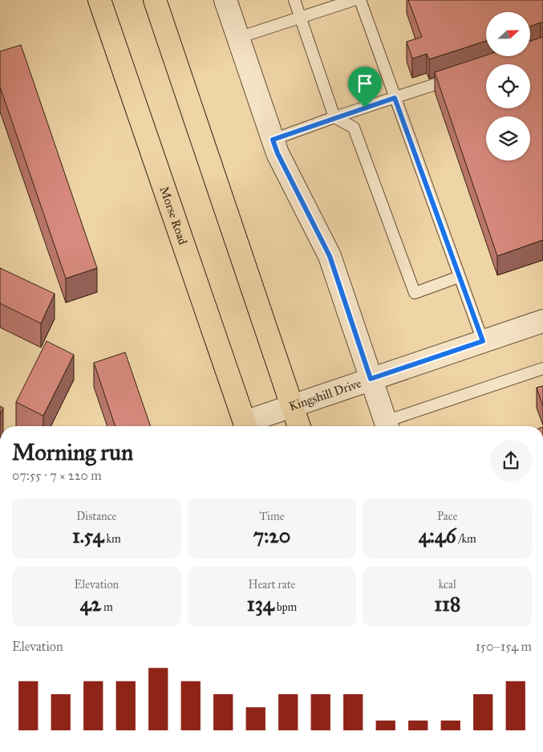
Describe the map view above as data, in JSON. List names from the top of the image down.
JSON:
{
  "streets": {
    "main road": ["Morse Road"],
    "street": ["Kingshill Drive"]
  },
  "north": "right",
  "page": {
    "heading": ["Morning run", "07:55 · 7 × 220 m"],
    "stats": [
      ["Distance", "1.54 km"],
      ["Time", "7:20"],
      ["Pace", "4:46 /km"],
      ["Elevation", "42 m"],
      ["Heart rate", "134 bpm"],
      ["kcal", "118"]
    ],
    "chart": ["Elevation", "150–154 m"]
  }
}
